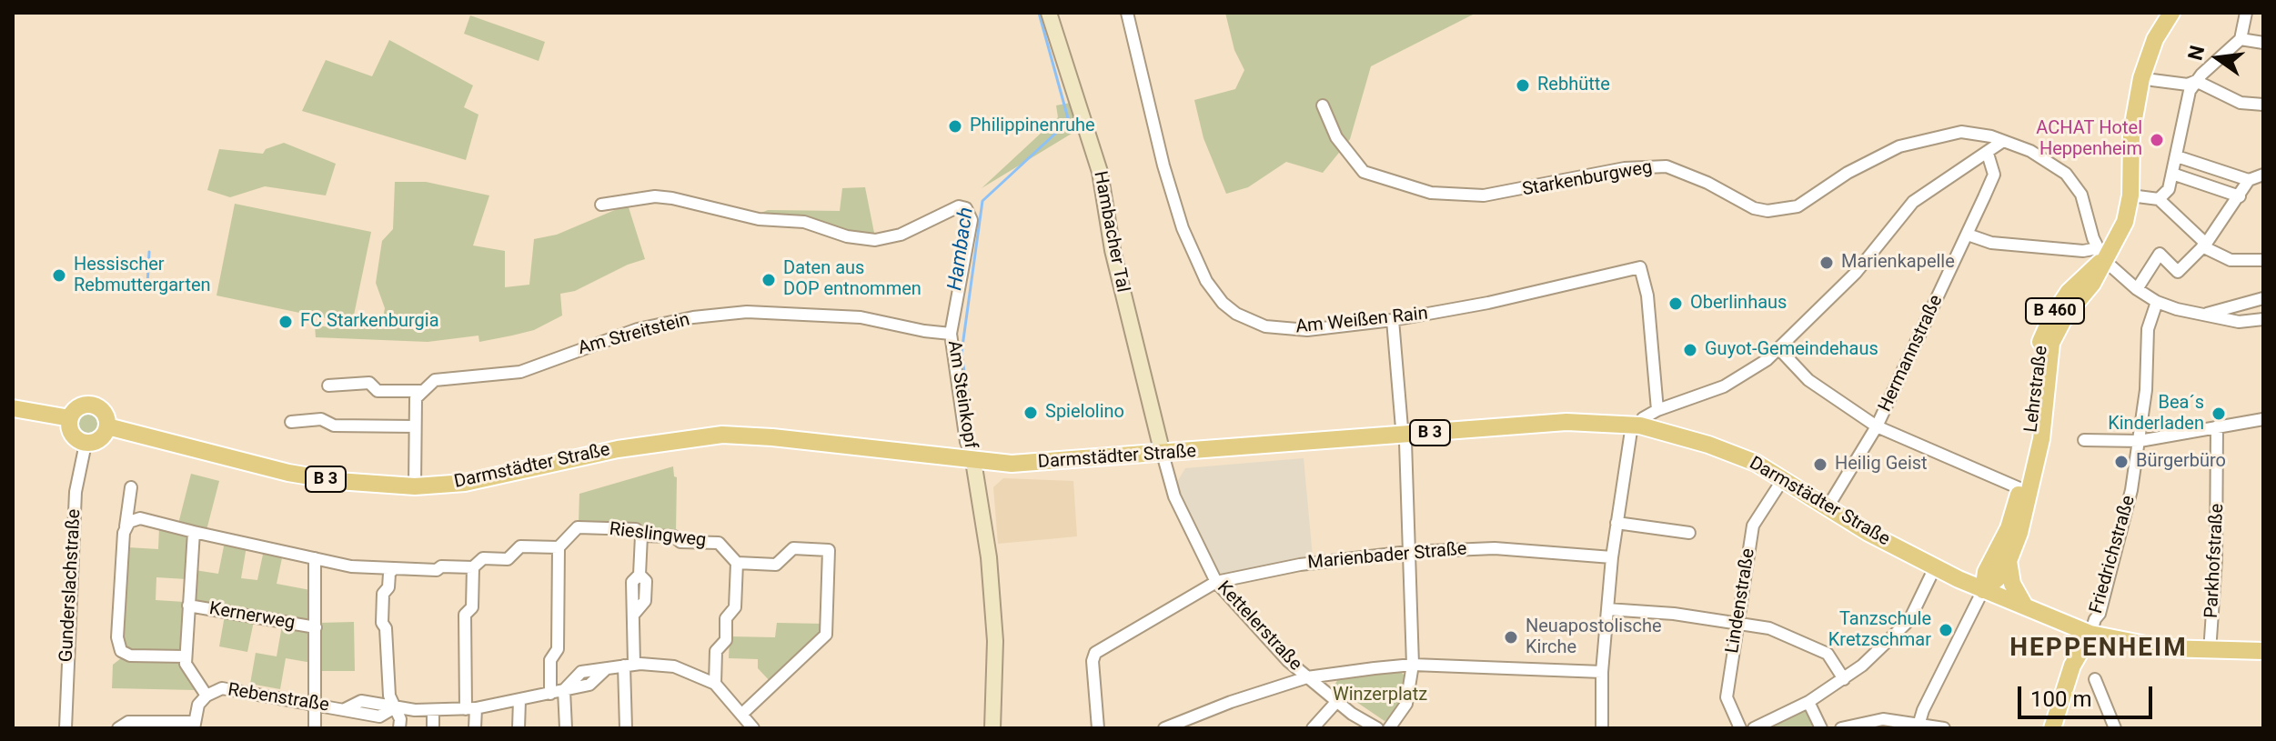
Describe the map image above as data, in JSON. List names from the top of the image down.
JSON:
{
  "streets": {
    "main road": [
      "B 460",
      "Lehrstraße",
      "B 3",
      "Darmstädter Straße"
    ],
    "street": [
      "Starkenburgweg",
      "Hambacher Tal",
      "Am Weißen Rain",
      "Am Streitstein",
      "Hermannstraße",
      "Am Steinkopf",
      "Rieslingweg",
      "Friedrichstraße",
      "Marienbader Straße",
      "Parkhofstraße",
      "Gunderslachstraße",
      "Lindenstraße",
      "Kernerweg",
      "Kettelerstraße",
      "Rebenstraße"
    ]
  },
  "crossings": [
    ["Starkenburgweg", "B 460"],
    ["Starkenburgweg", "Lehrstraße"],
    ["Hambacher Tal", "Darmstädter Straße"],
    ["Hambacher Tal", "Kettelerstraße"],
    ["B 460", "Lehrstraße"],
    ["Am Streitstein", "Am Steinkopf"],
    ["Hermannstraße", "Darmstädter Straße"],
    ["Lehrstraße", "Darmstädter Straße"],
    ["Am Steinkopf", "Darmstädter Straße"],
    ["B 3", "Darmstädter Straße"],
    ["B 3", "Friedrichstraße"],
    ["B 3", "Parkhofstraße"],
    ["Darmstädter Straße", "Friedrichstraße"],
    ["Darmstädter Straße", "Gunderslachstraße"],
    ["Darmstädter Straße", "Lindenstraße"],
    ["Darmstädter Straße", "Kettelerstraße"],
    ["Marienbader Straße", "Kettelerstraße"]
  ],
  "districts": ["HEPPENHEIM"],
  "water": ["Hambach"],
  "parks": ["Winzerplatz"],
  "places": [
    "Rebhütte",
    "Philippinenruhe",
    "ACHAT Hotel Heppenheim",
    "Marienkapelle",
    "Hessischer Rebmuttergarten",
    "Daten aus DOP entnommen",
    "Oberlinhaus",
    "FC Starkenburgia",
    "Guyot-Gemeindehaus",
    "Spielolino",
    "Bea´s Kinderladen",
    "Bürgerbüro",
    "Heilig Geist",
    "Tanzschule Kretzschmar",
    "Neuapostolische Kirche"
  ],
  "scale_bar": "100 m",
  "north": "left"
}
